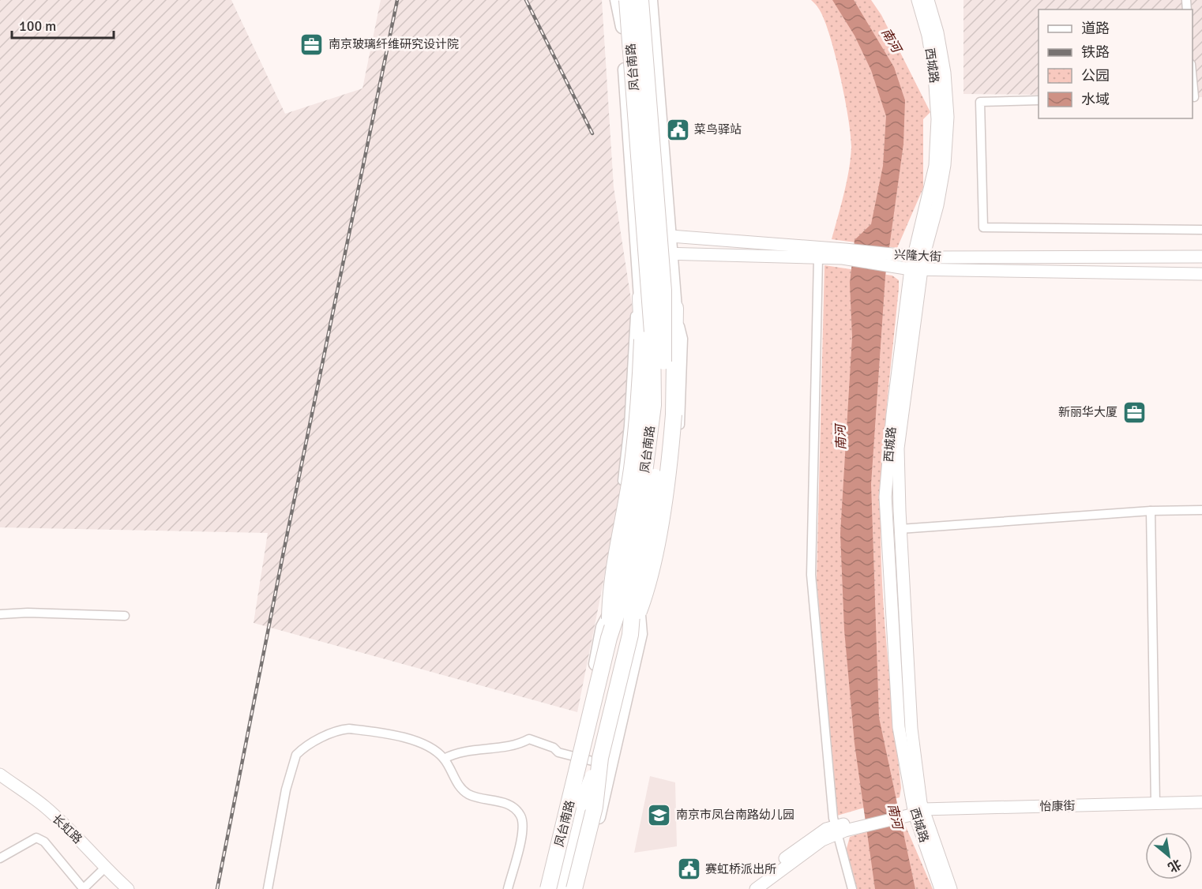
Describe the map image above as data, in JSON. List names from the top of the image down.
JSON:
{
  "streets": {
    "highway": ["凤台南路"],
    "main road": [
      "西城路",
      "兴隆大街",
      "怡康街",
      "长虹路"
    ]
  },
  "crossings": [
    ["西城路", "兴隆大街"],
    ["西城路", "怡康街"],
    ["凤台南路", "兴隆大街"]
  ],
  "water": ["南河"],
  "places": {
    "office": ["南京玻璃纤维研究设计院", "新丽华大厦"],
    "public building": ["菜鸟驿站", "赛虹桥派出所"],
    "school or university": ["南京市凤台南路幼儿园"]
  },
  "legend": [
    "道路",
    "铁路",
    "公园",
    "水域"
  ],
  "scale_bar": "100 m",
  "north": "bottom right"
}
